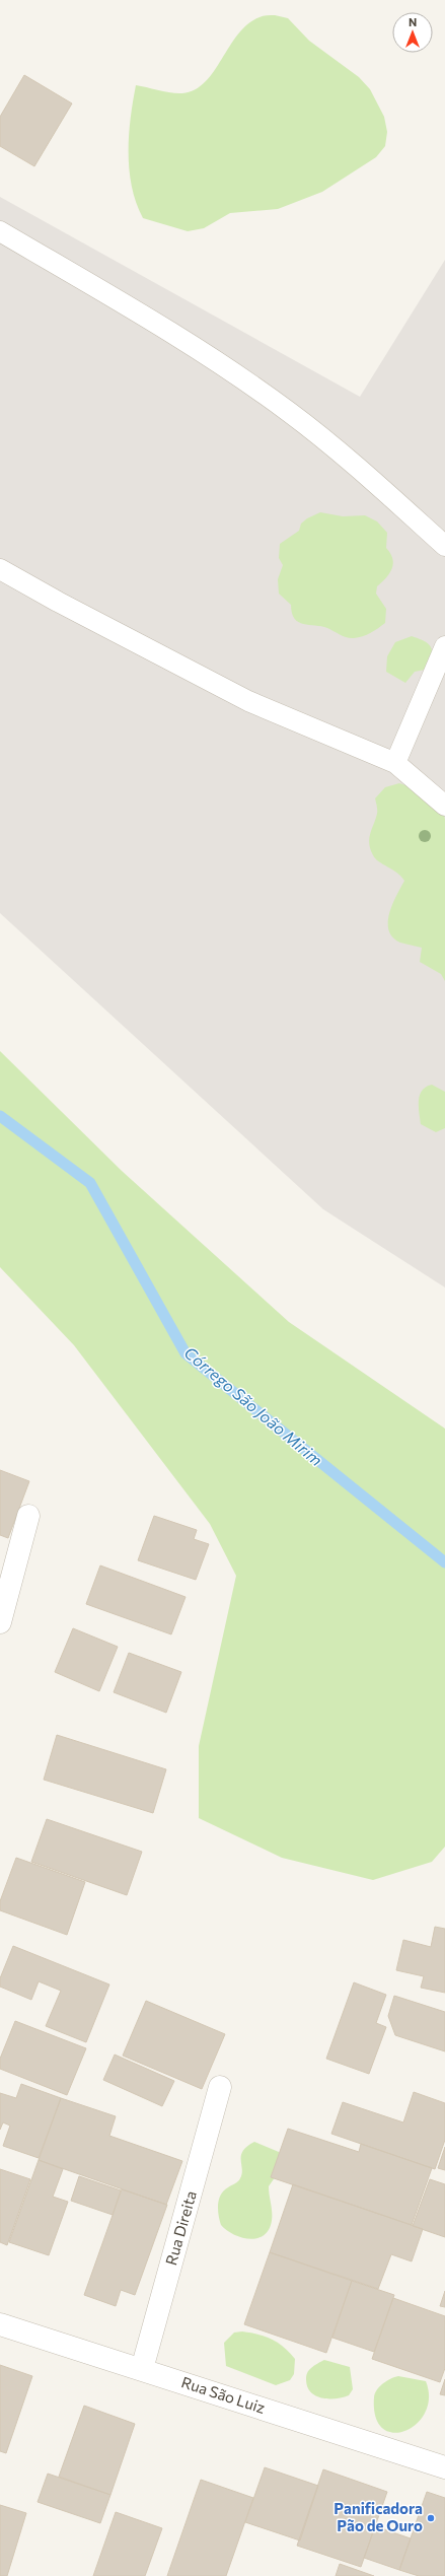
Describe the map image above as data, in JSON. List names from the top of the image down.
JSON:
{
  "streets": {
    "street": ["Rua Direita", "Rua São Luiz"]
  },
  "crossings": [
    ["Rua Direita", "Rua São Luiz"]
  ],
  "water": ["Córrego São João Mirim"],
  "places": ["Panificadora Pão de Ouro"],
  "north": "top"
}
